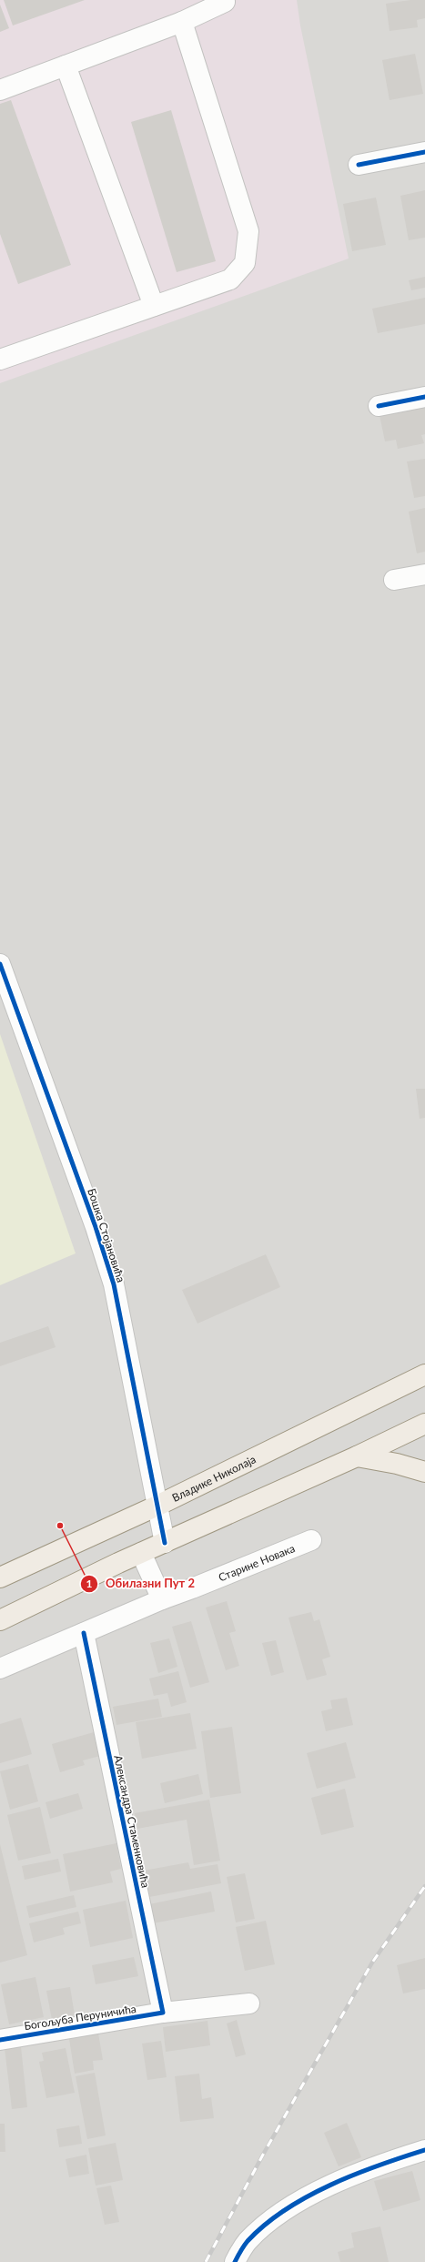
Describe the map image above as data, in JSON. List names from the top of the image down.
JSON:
{
  "streets": {
    "main road": ["Владике Николаја"],
    "street": [
      "Бошка Стојановића",
      "Старине Новака",
      "Александра Стаменковића",
      "Богољуба Перуничића"
    ]
  },
  "crossings": [
    ["Бошка Стојановића", "Владике Николаја"],
    ["Старине Новака", "Александра Стаменковића"],
    ["Александра Стаменковића", "Богољуба Перуничића"]
  ],
  "places": ["Обилазни Пут 2"]
}
